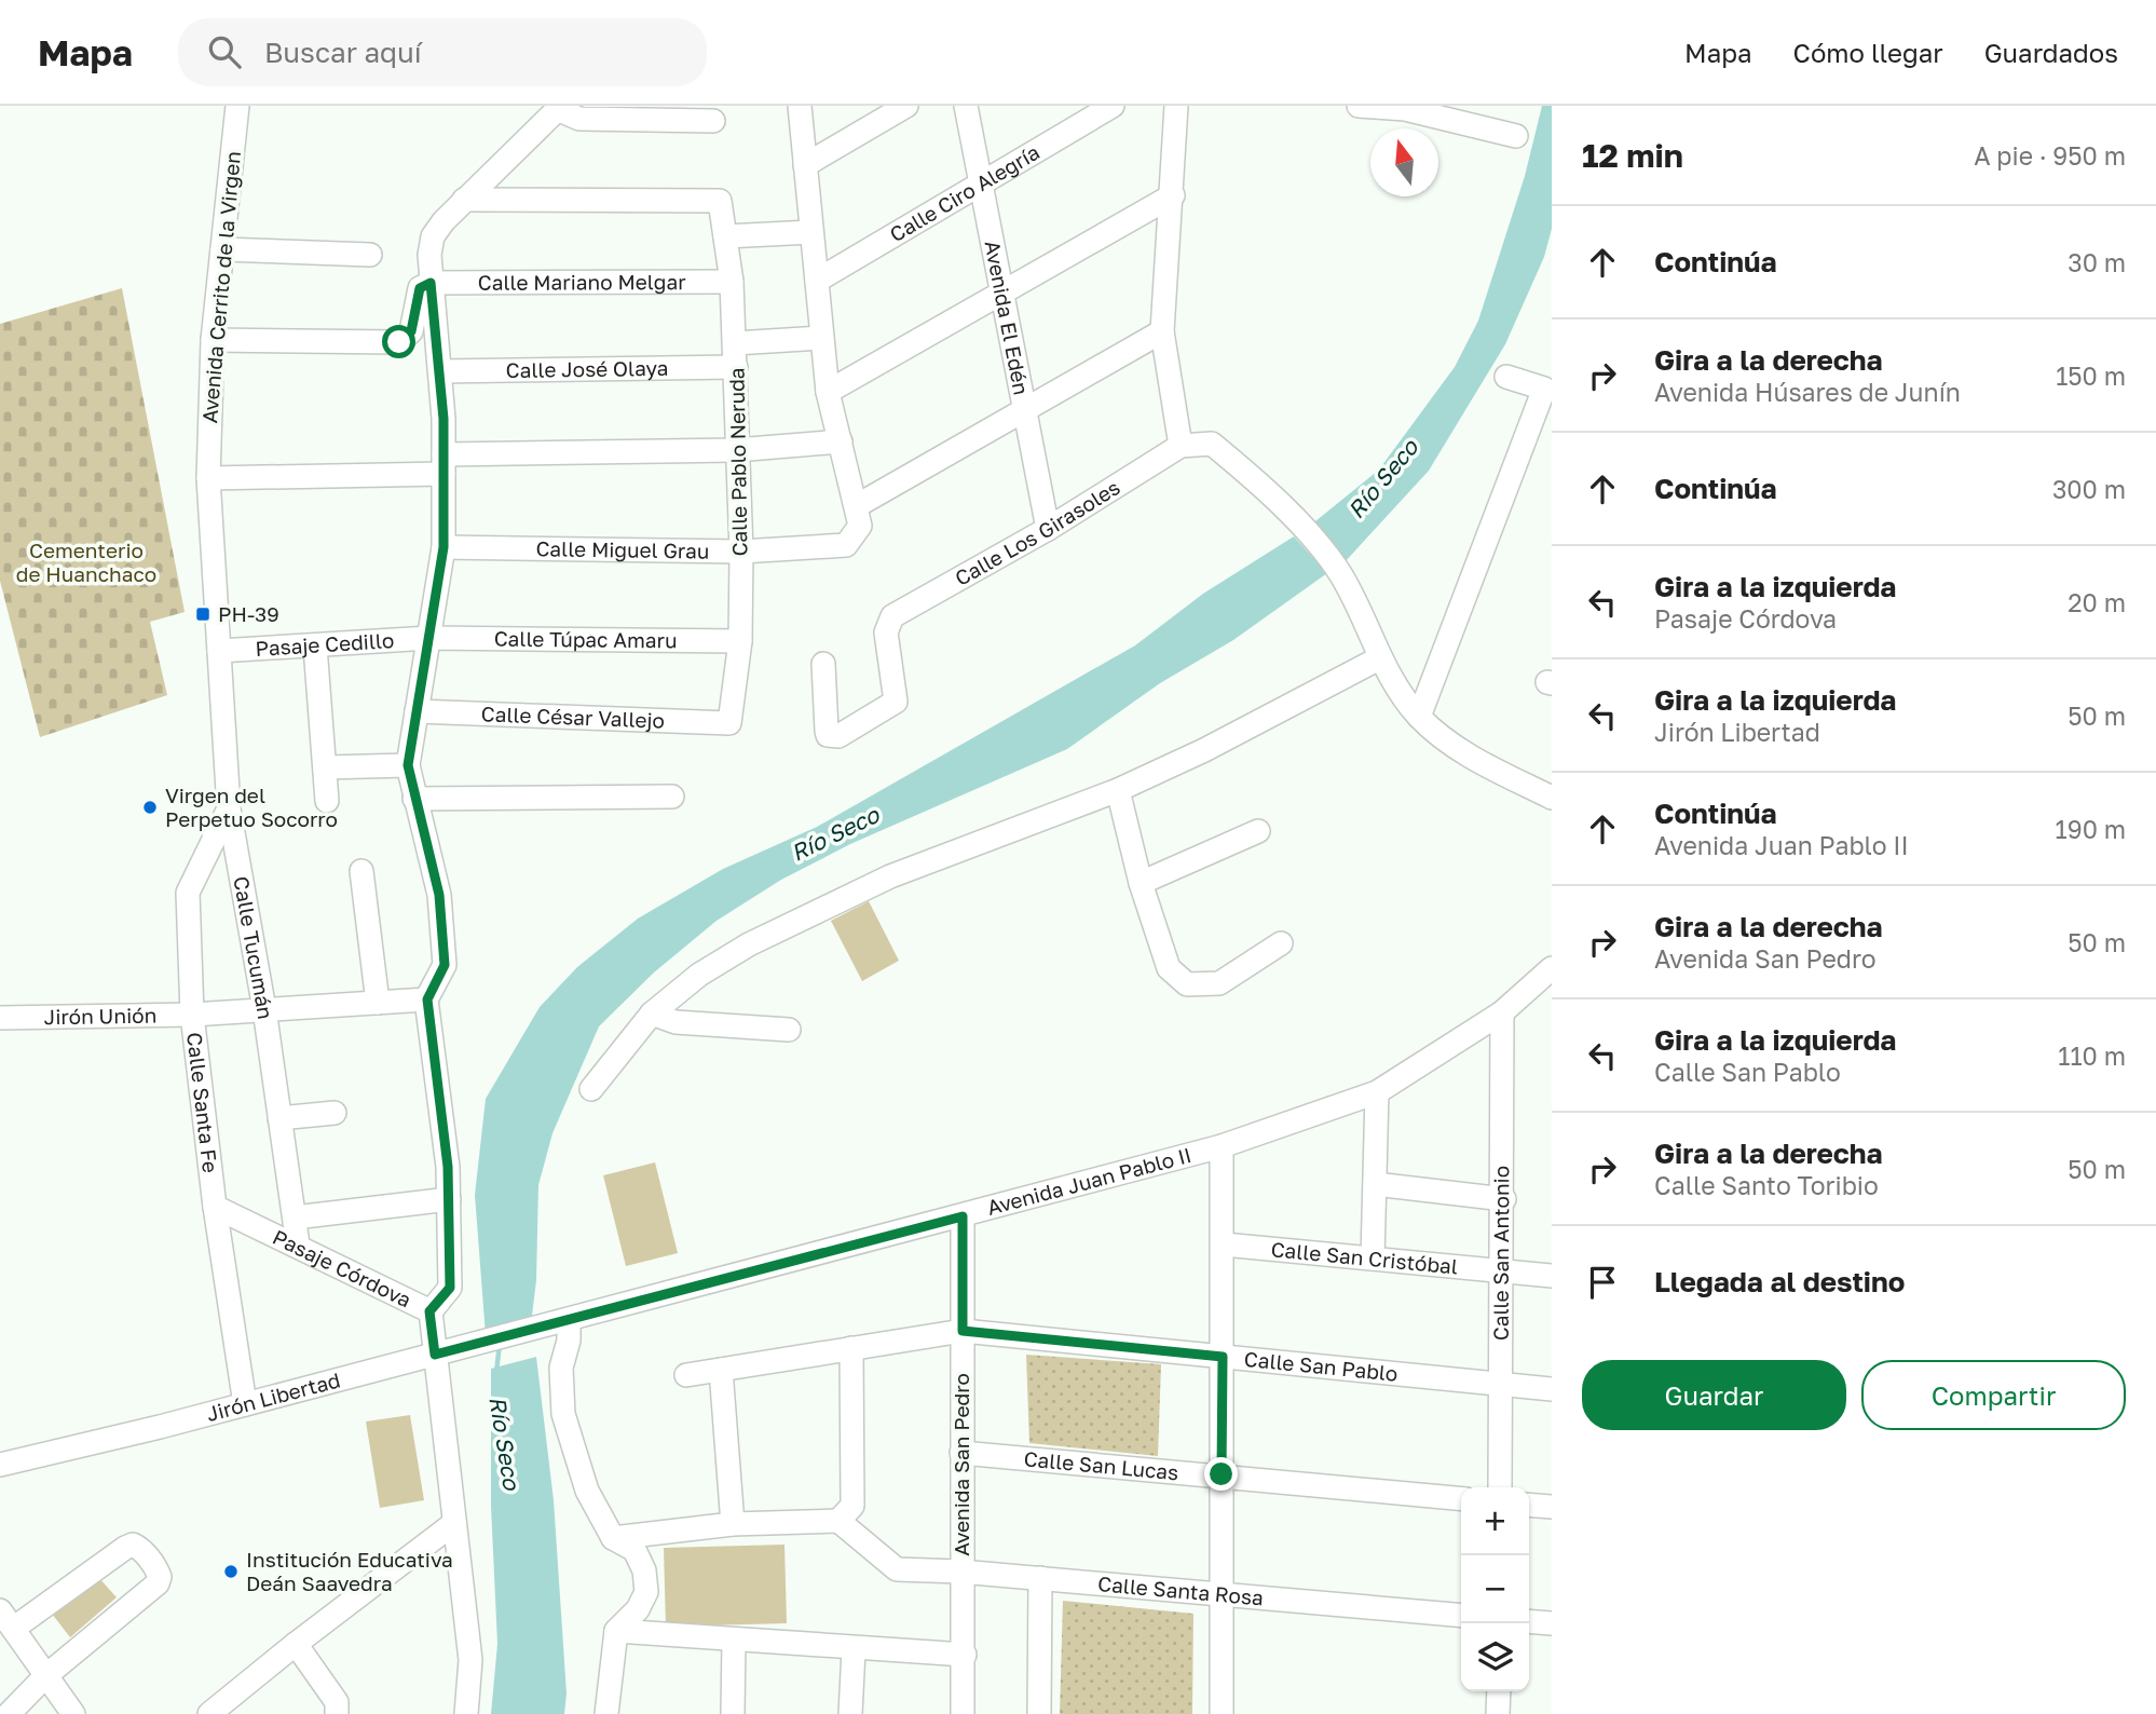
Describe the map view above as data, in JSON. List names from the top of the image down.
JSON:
{
  "streets": {
    "street": [
      "Calle Ciro Alegría",
      "Calle Mariano Melgar",
      "Avenida Cerrito de la Virgen",
      "Avenida El Edén",
      "Calle José Olaya",
      "Calle Pablo Neruda",
      "Calle Los Girasoles",
      "Calle Miguel Grau",
      "Calle Túpac Amaru",
      "Pasaje Cedillo",
      "Calle César Vallejo",
      "Calle Tucumán",
      "Jirón Unión",
      "Calle Santa Fe",
      "Avenida Juan Pablo II",
      "Calle San Antonio",
      "Calle San Cristóbal",
      "Pasaje Córdova",
      "Calle San Pablo",
      "Jirón Libertad",
      "Avenida San Pedro",
      "Calle San Lucas",
      "Calle Santa Rosa"
    ]
  },
  "crossings": [
    ["Calle Ciro Alegría", "Avenida El Edén"],
    ["Calle Mariano Melgar", "Calle Pablo Neruda"],
    ["Avenida Cerrito de la Virgen", "Pasaje Cedillo"],
    ["Avenida Cerrito de la Virgen", "Calle Tucumán"],
    ["Avenida El Edén", "Calle Los Girasoles"],
    ["Calle José Olaya", "Calle Pablo Neruda"],
    ["Calle Pablo Neruda", "Calle Miguel Grau"],
    ["Calle Pablo Neruda", "Calle Túpac Amaru"],
    ["Calle Pablo Neruda", "Calle César Vallejo"],
    ["Calle Túpac Amaru", "Pasaje Cedillo"],
    ["Pasaje Cedillo", "Calle Tucumán"],
    ["Calle Tucumán", "Jirón Unión"],
    ["Calle Tucumán", "Calle Santa Fe"],
    ["Calle Tucumán", "Pasaje Córdova"],
    ["Jirón Unión", "Calle Santa Fe"],
    ["Calle Santa Fe", "Pasaje Córdova"],
    ["Calle Santa Fe", "Jirón Libertad"],
    ["Avenida Juan Pablo II", "Calle San Antonio"],
    ["Avenida Juan Pablo II", "Jirón Libertad"],
    ["Avenida Juan Pablo II", "Avenida San Pedro"],
    ["Calle San Antonio", "Calle San Cristóbal"],
    ["Calle San Antonio", "Calle San Pablo"],
    ["Pasaje Córdova", "Jirón Libertad"],
    ["Calle San Pablo", "Avenida San Pedro"],
    ["Avenida San Pedro", "Calle San Lucas"],
    ["Avenida San Pedro", "Calle Santa Rosa"]
  ],
  "water": ["Río Seco"],
  "parks": ["Cementerio de Huanchaco"],
  "places": {
    "transit": ["PH-39"],
    "other": ["Virgen del Perpetuo Socorro", "Institución Educativa Deán Saavedra"]
  },
  "north": "top",
  "page": {
    "header": "Mapa",
    "search": "Buscar aquí",
    "nav": ["Mapa", "Cómo llegar", "Guardados"],
    "heading": ["12 min", "A pie · 950 m"],
    "list": [
      ["Continúa", "30 m"],
      ["Gira a la derecha", "Avenida Húsares de Junín", "150 m"],
      ["Continúa", "300 m"],
      ["Gira a la izquierda", "Pasaje Córdova", "20 m"],
      ["Gira a la izquierda", "Jirón Libertad", "50 m"],
      ["Continúa", "Avenida Juan Pablo II", "190 m"],
      ["Gira a la derecha", "Avenida San Pedro", "50 m"],
      ["Gira a la izquierda", "Calle San Pablo", "110 m"],
      ["Gira a la derecha", "Calle Santo Toribio", "50 m"],
      "Llegada al destino"
    ],
    "buttons": ["Guardar", "Compartir"],
    "map_buttons": ["+", "−"]
  }
}
